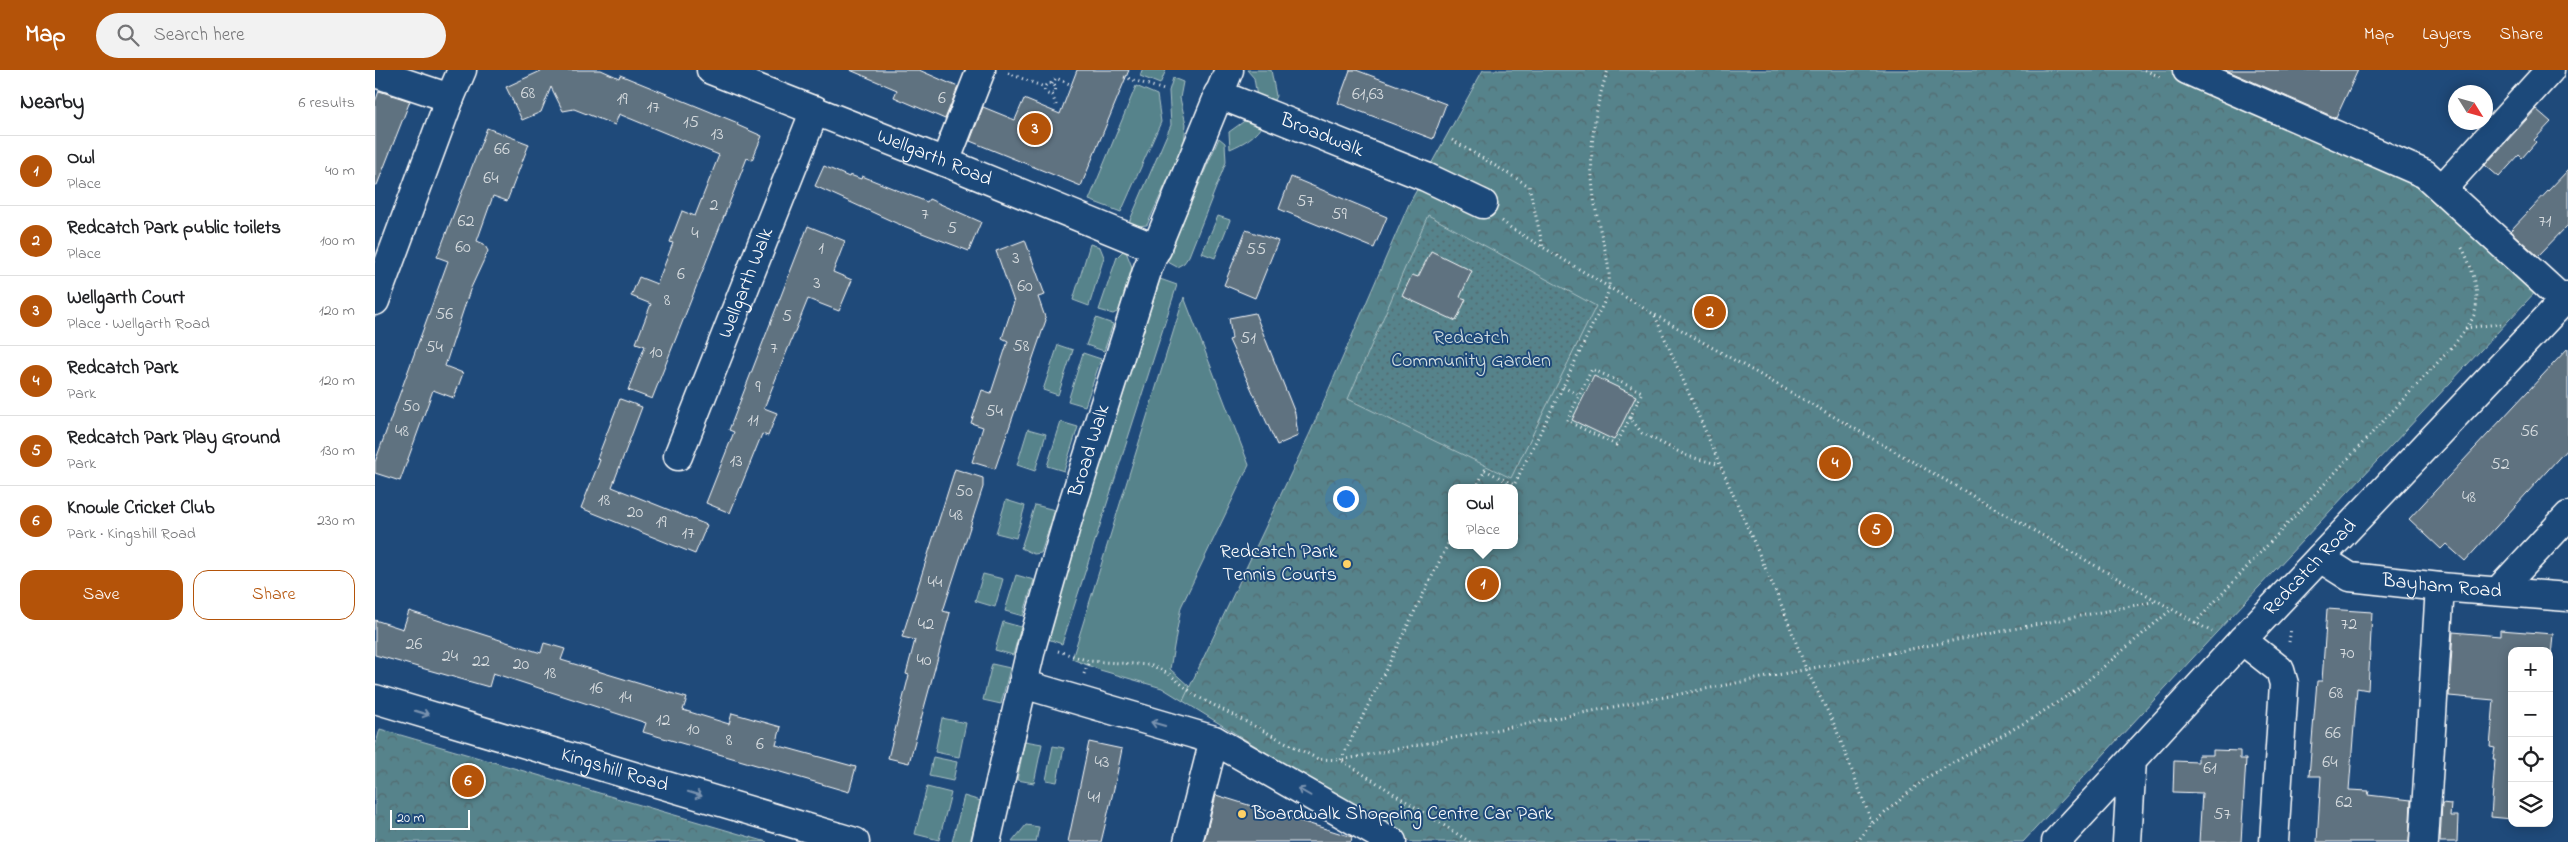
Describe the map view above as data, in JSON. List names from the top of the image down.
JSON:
{
  "streets": {
    "street": [
      "Broadwalk",
      "Wellgarth Road",
      "Wellgarth Walk",
      "Broad Walk",
      "Redcatch Road",
      "Bayham Road",
      "Kingshill Road"
    ]
  },
  "crossings": [
    ["Broadwalk", "Broad Walk"],
    ["Wellgarth Road", "Wellgarth Walk"],
    ["Wellgarth Road", "Broad Walk"],
    ["Redcatch Road", "Bayham Road"]
  ],
  "one_way": ["Kingshill Road"],
  "parks": ["Redcatch Community Garden"],
  "places": ["Redcatch Park Tennis Courts", "Boardwalk Shopping Centre Car Park"],
  "house_numbers": [
    "68",
    "61,63",
    "6",
    "19",
    "17",
    "15",
    "13",
    "66",
    "64",
    "57",
    "2",
    "7",
    "59",
    "62",
    "71",
    "5",
    "4",
    "60",
    "1",
    "55",
    "3",
    "6",
    "3",
    "60",
    "8",
    "56",
    "5",
    "51",
    "58",
    "54",
    "7",
    "10",
    "9",
    "50",
    "54",
    "11",
    "48",
    "56",
    "13",
    "52",
    "50",
    "48",
    "18",
    "20",
    "48",
    "19",
    "17",
    "44",
    "42",
    "72",
    "26",
    "70",
    "24",
    "40",
    "22",
    "20",
    "18",
    "16",
    "68",
    "14",
    "12",
    "10",
    "66",
    "8",
    "6",
    "43",
    "64",
    "61",
    "41",
    "62",
    "57"
  ],
  "scale_bar": "20 m",
  "north": "bottom right",
  "page": {
    "header": "Map",
    "search": "Search here",
    "nav": ["Map", "Layers", "Share"],
    "heading": ["Nearby", "6 results"],
    "pins": [
      "3",
      "2",
      "4",
      "5",
      "1",
      "6"
    ],
    "list": [
      {
        "mark": "1",
        "name": "Owl",
        "note": "Place",
        "value": "40 m"
      },
      {
        "mark": "2",
        "name": "Redcatch Park public toilets",
        "note": "Place",
        "value": "100 m"
      },
      {
        "mark": "3",
        "name": "Wellgarth Court",
        "note": "Place · Wellgarth Road",
        "value": "120 m"
      },
      {
        "mark": "4",
        "name": "Redcatch Park",
        "note": "Park",
        "value": "120 m"
      },
      {
        "mark": "5",
        "name": "Redcatch Park Play Ground",
        "note": "Park",
        "value": "130 m"
      },
      {
        "mark": "6",
        "name": "Knowle Cricket Club",
        "note": "Park · Kingshill Road",
        "value": "230 m"
      }
    ],
    "popup": ["Owl", "Place"],
    "buttons": ["Save", "Share"],
    "map_buttons": ["+", "−"],
    "scale": "20 m"
  }
}
